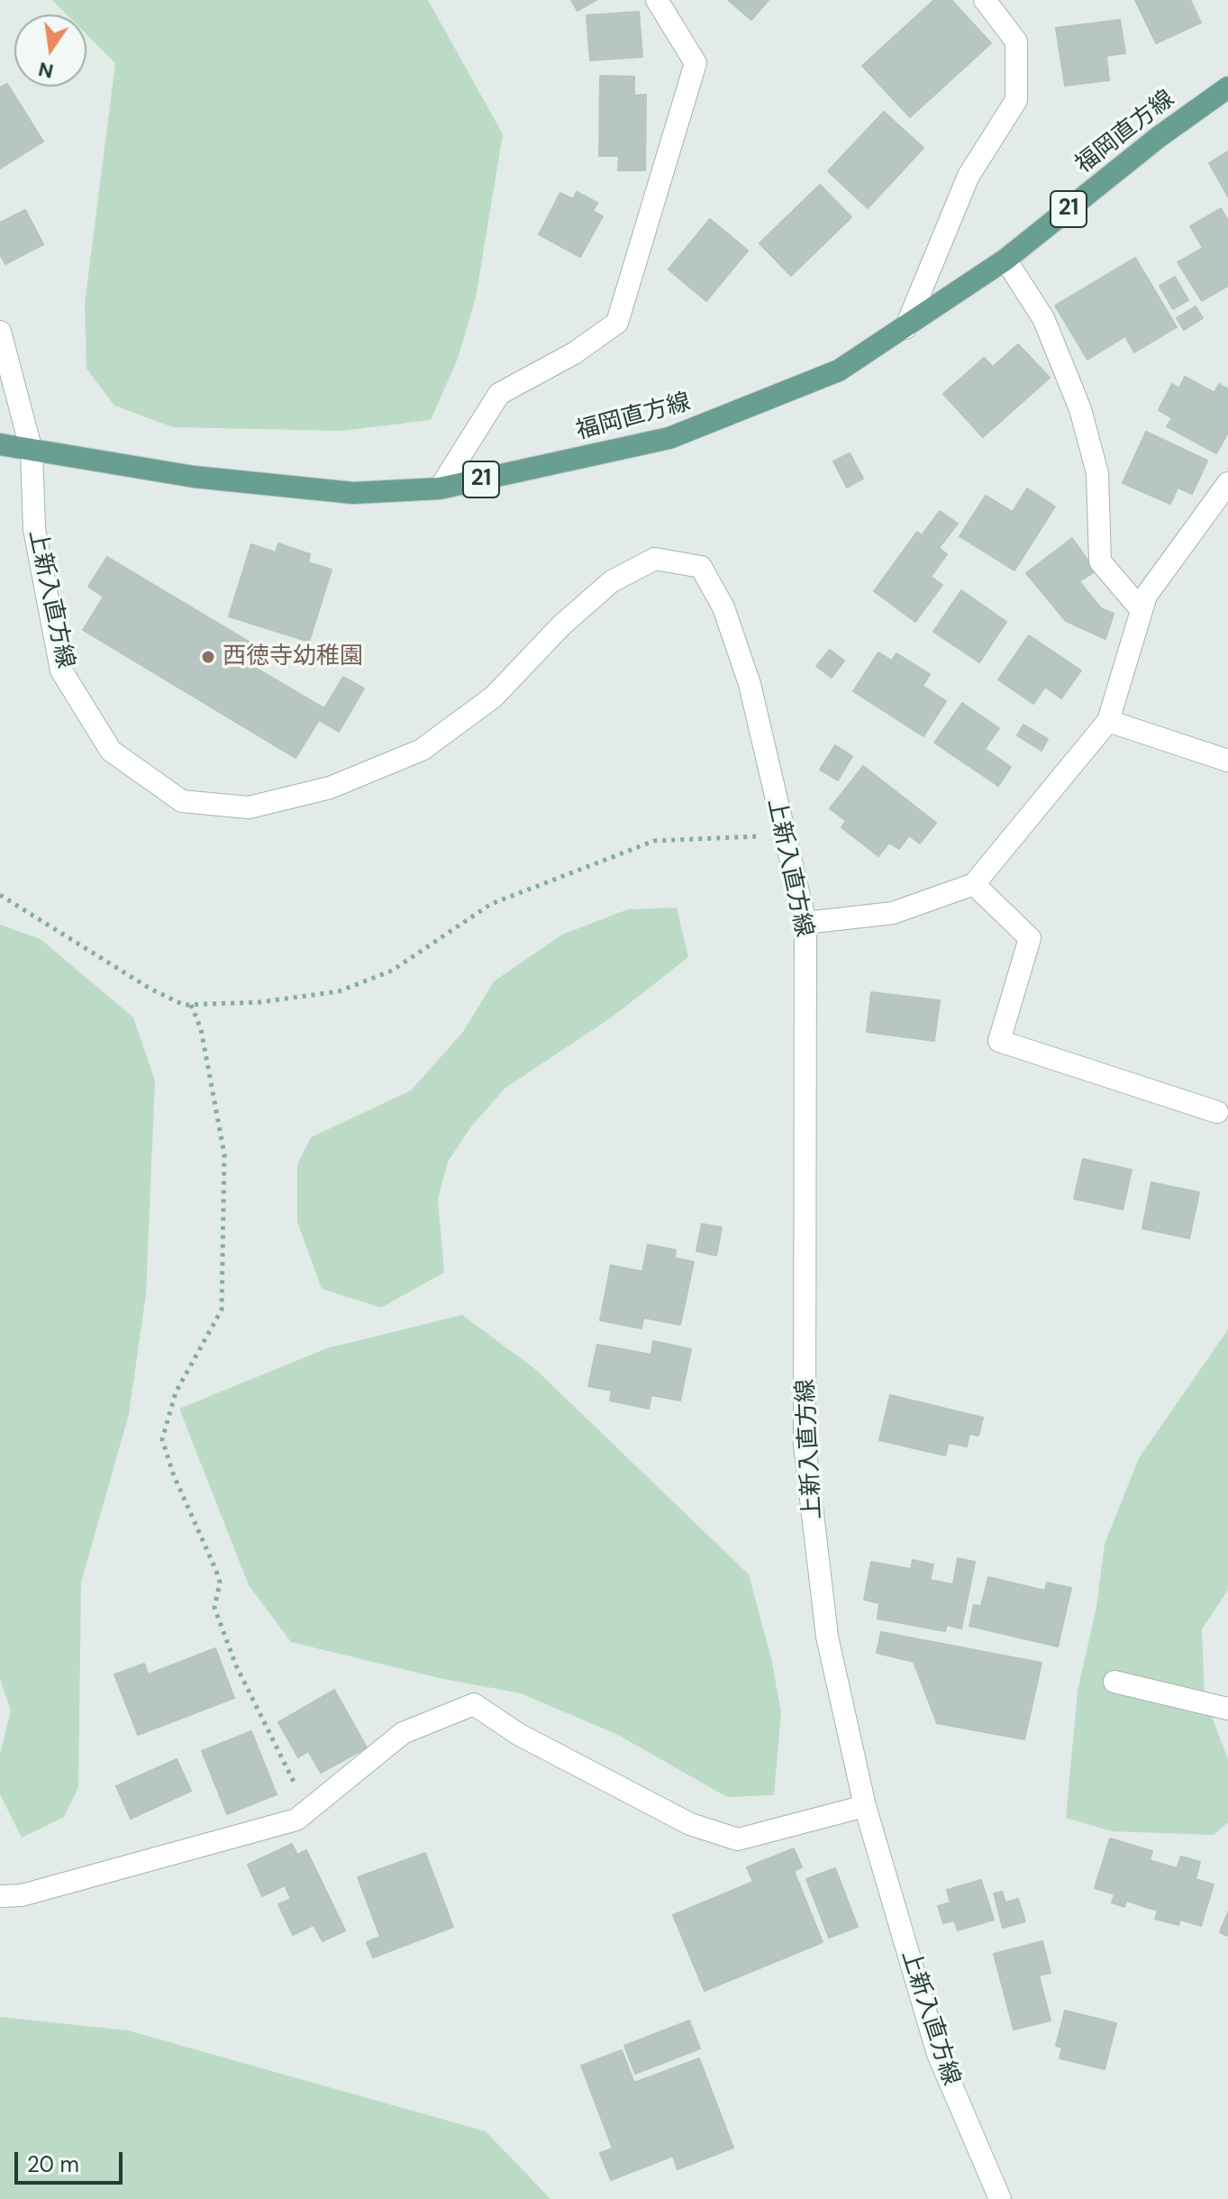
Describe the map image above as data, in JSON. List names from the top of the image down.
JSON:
{
  "streets": {
    "main road": ["福岡直方線", "21"],
    "street": ["上新入直方線"]
  },
  "crossings": [
    ["福岡直方線", "上新入直方線"]
  ],
  "places": ["西徳寺幼稚園"],
  "scale_bar": "20 m",
  "north": "bottom"
}
